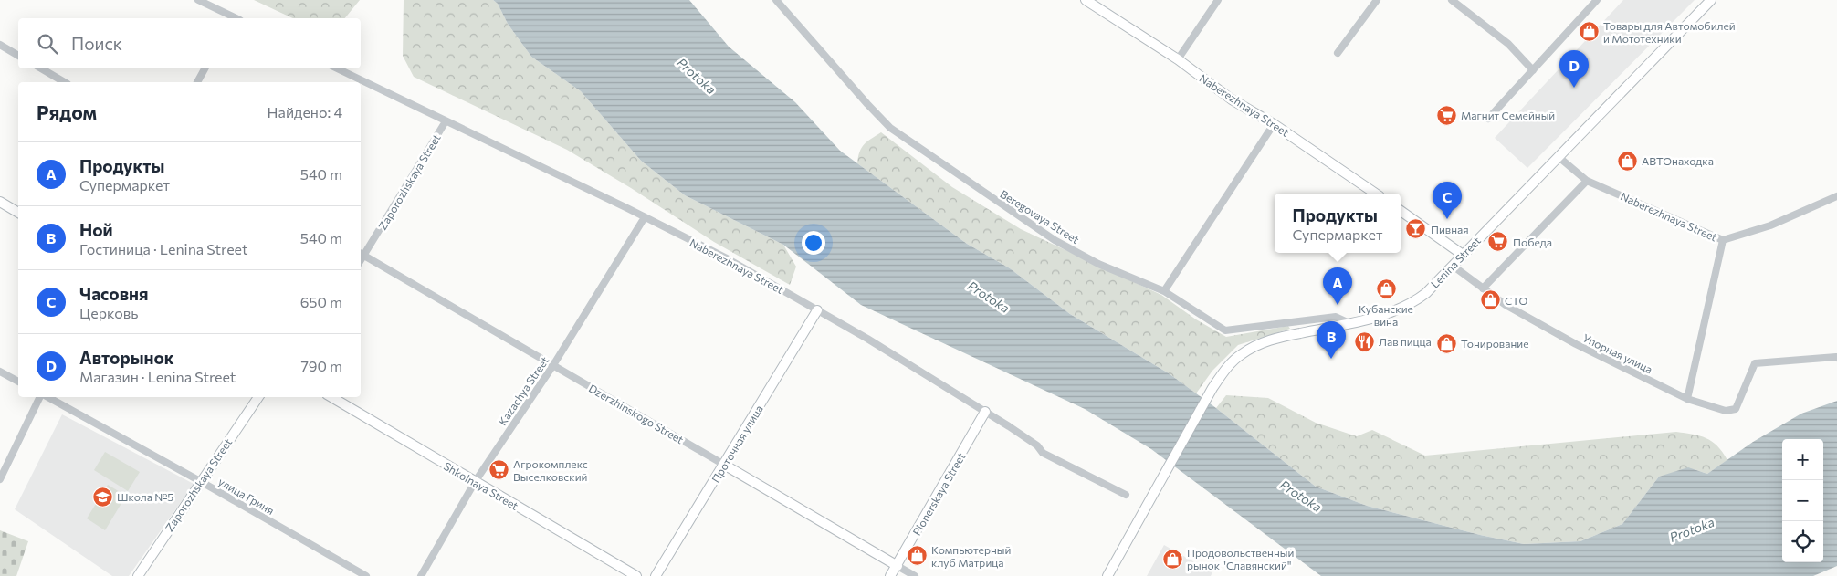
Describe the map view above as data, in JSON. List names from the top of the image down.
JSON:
{
  "streets": {
    "street": [
      "Naberezhnaya Street",
      "Zaporozhskaya Street",
      "Beregovaya Street",
      "Lenina Street",
      "Упорная улица",
      "Kazachya Street",
      "Dzerzhinskogo Street",
      "Проточная улица",
      "Shkolnaya Street",
      "Pionerskaya Street",
      "улица Гриня"
    ]
  },
  "crossings": [
    ["Naberezhnaya Street", "Zaporozhskaya Street"],
    ["Naberezhnaya Street", "Lenina Street"],
    ["Naberezhnaya Street", "Kazachya Street"],
    ["Naberezhnaya Street", "Проточная улица"],
    ["Naberezhnaya Street", "Pionerskaya Street"],
    ["Zaporozhskaya Street", "Dzerzhinskogo Street"],
    ["Zaporozhskaya Street", "улица Гриня"],
    ["Beregovaya Street", "Lenina Street"],
    ["Lenina Street", "Упорная улица"],
    ["Kazachya Street", "Dzerzhinskogo Street"],
    ["Kazachya Street", "Shkolnaya Street"],
    ["Dzerzhinskogo Street", "Проточная улица"],
    ["Dzerzhinskogo Street", "Pionerskaya Street"]
  ],
  "water": ["Protoka"],
  "places": {
    "shop": [
      "Товары для Автомобилей и Мототехники",
      "АВТОнаходка",
      "Кубанские вина",
      "СТО",
      "Тонирование",
      "Компьютерный клуб Матрица",
      "Продовольственный рынок \"Славянский\""
    ],
    "supermarket": ["Магнит Семейный", "Победа", "Агрокомплекс Выселковский"],
    "bar": ["Пивная"],
    "restaurant": ["Лав пицца"],
    "school or university": ["Школа №5"]
  },
  "page": {
    "search": "Поиск",
    "pins": [
      "D",
      "C",
      "A",
      "B"
    ],
    "heading": ["Рядом", "Найдено: 4"],
    "list": [
      {
        "mark": "A",
        "name": "Продукты",
        "note": "Супермаркет",
        "value": "540 m"
      },
      {
        "mark": "B",
        "name": "Ной",
        "note": "Гостиница · Lenina Street",
        "value": "540 m"
      },
      {
        "mark": "C",
        "name": "Часовня",
        "note": "Церковь",
        "value": "650 m"
      },
      {
        "mark": "D",
        "name": "Авторынок",
        "note": "Магазин · Lenina Street",
        "value": "790 m"
      }
    ],
    "popup": ["Продукты", "Супермаркет"],
    "map_buttons": ["+", "−"]
  }
}
